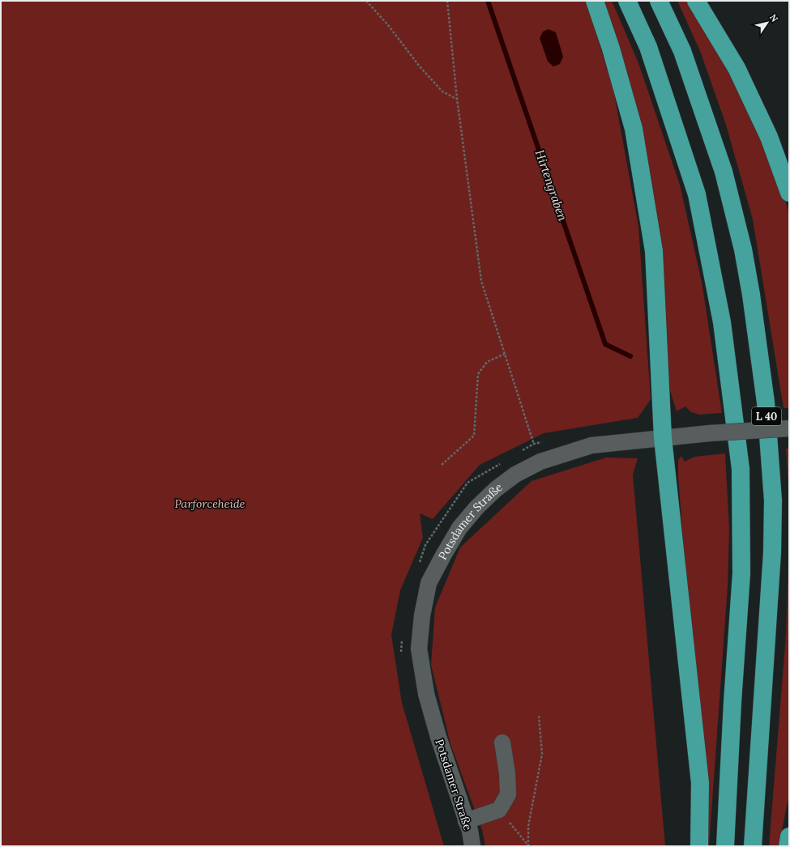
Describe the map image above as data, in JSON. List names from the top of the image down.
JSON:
{
  "streets": {
    "highway": ["L 40"],
    "street": ["Potsdamer Straße"]
  },
  "water": ["Hirtengraben"],
  "parks": ["Parforceheide"],
  "north": "top right"
}
